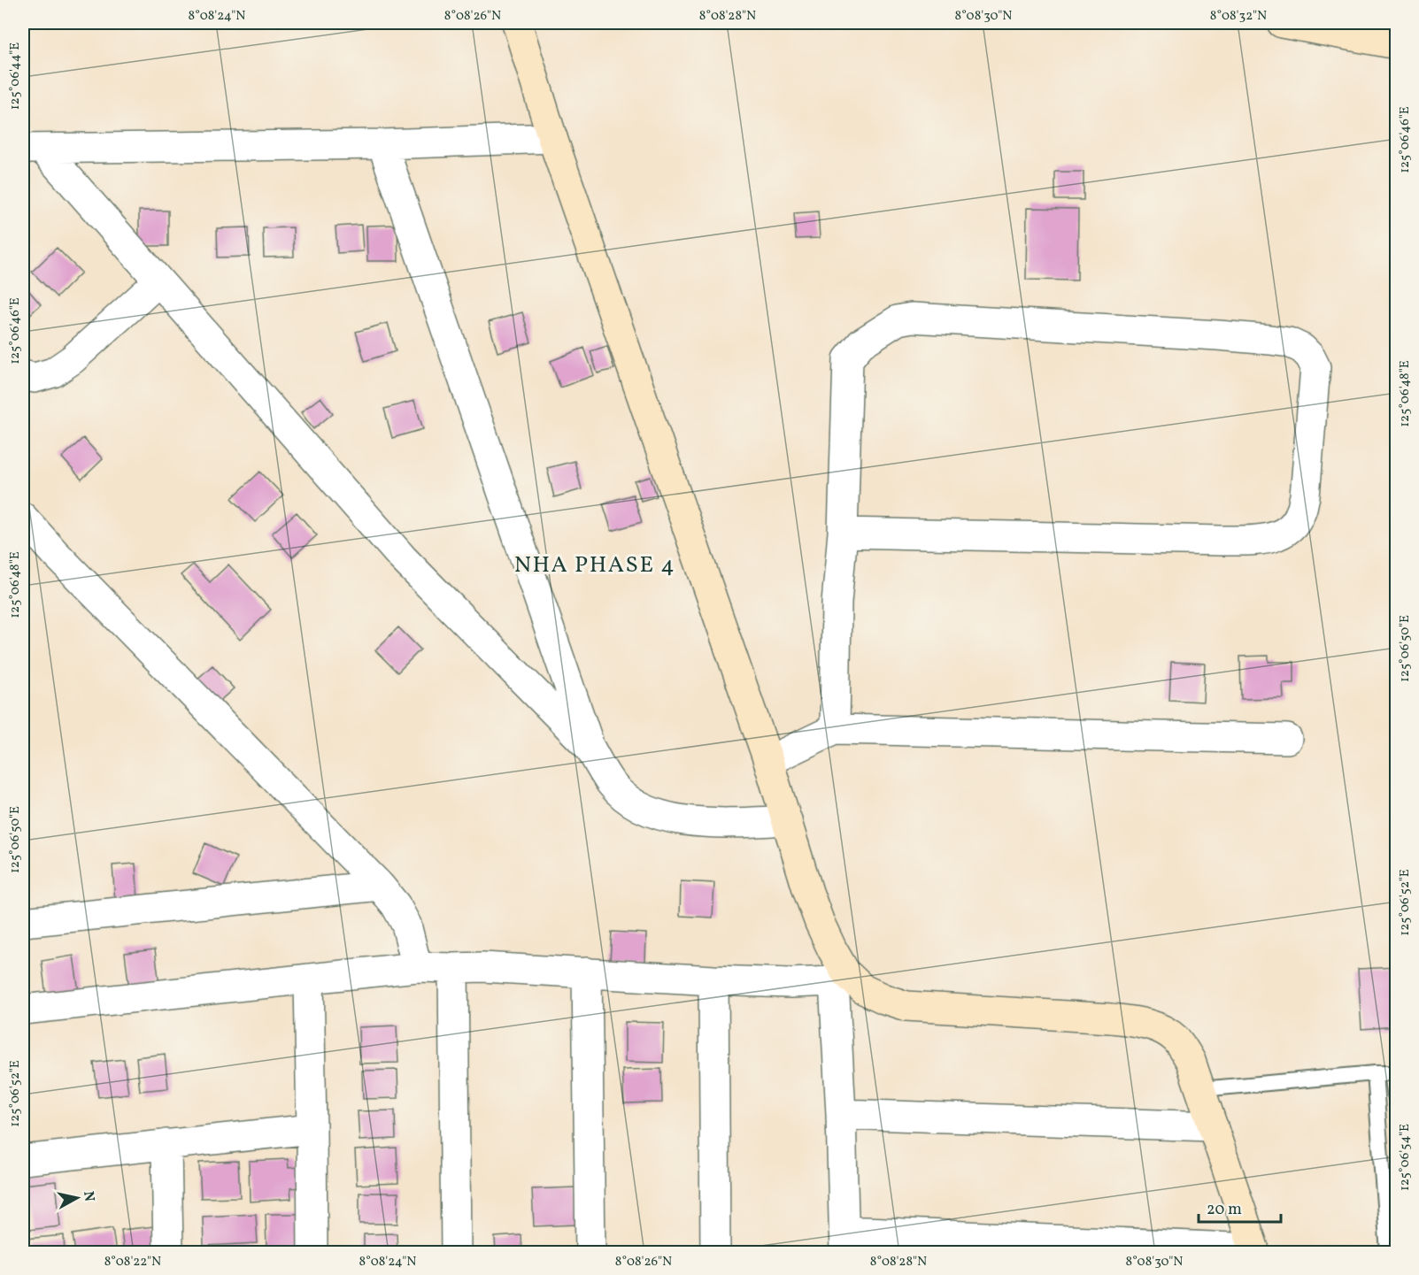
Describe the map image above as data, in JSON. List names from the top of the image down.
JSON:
{
  "districts": ["NHA PHASE 4"],
  "scale_bar": "20 m",
  "north": "right",
  "coordinates": [
    "8°08'24\"N",
    "8°08'26\"N",
    "8°08'28\"N",
    "8°08'30\"N",
    "8°08'32\"N",
    "125°06'44\"E",
    "125°06'46\"E",
    "125°06'48\"E",
    "125°06'50\"E",
    "125°06'52\"E",
    "125°06'54\"E",
    "8°08'22\"N"
  ]
}
